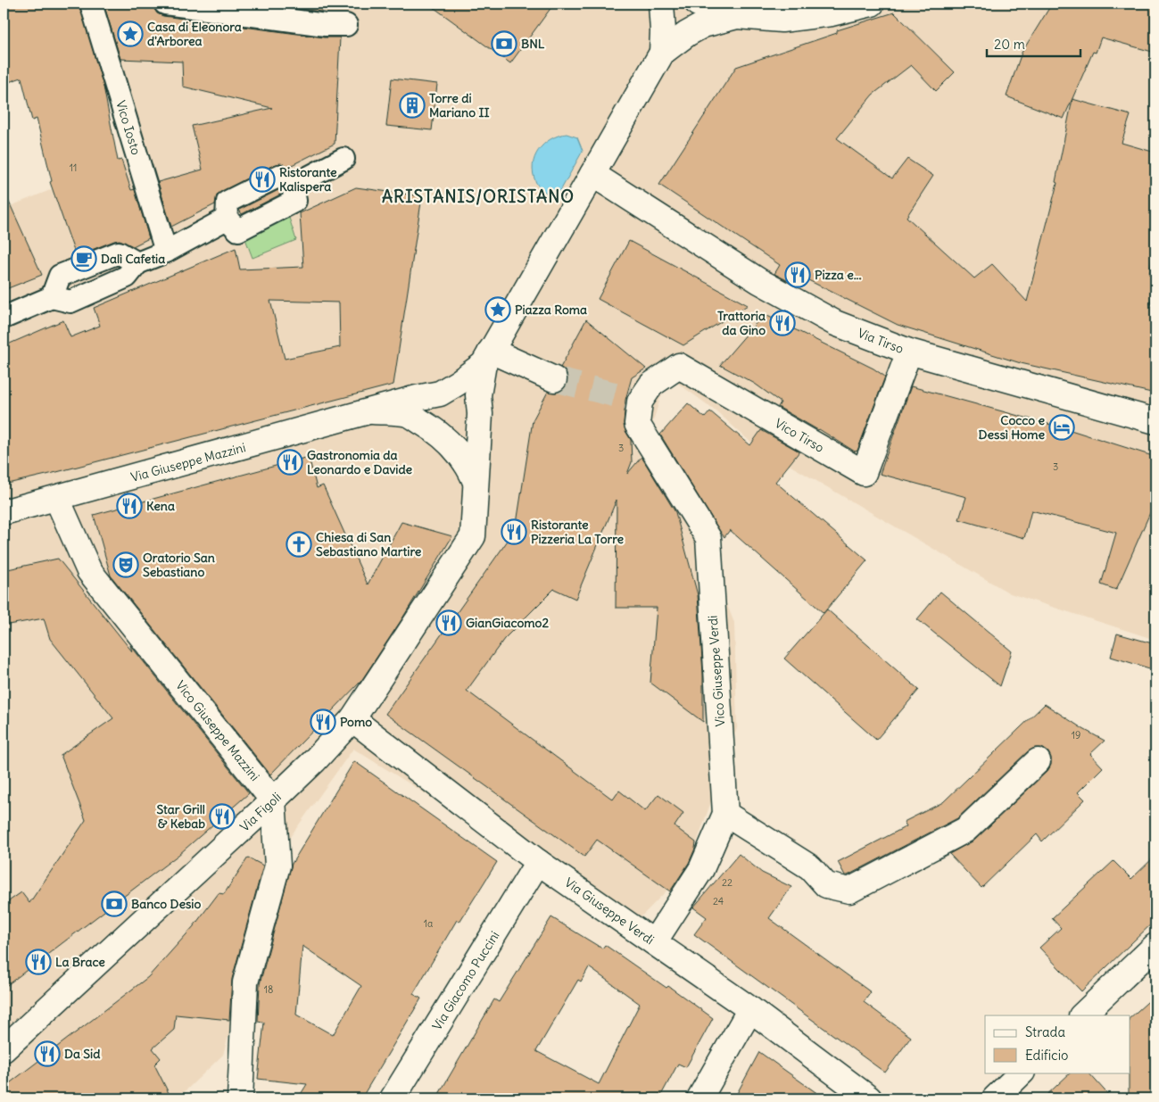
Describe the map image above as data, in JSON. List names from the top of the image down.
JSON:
{
  "streets": {
    "street": [
      "Vico Iosto",
      "Via Tirso",
      "Vico Tirso",
      "Via Giuseppe Mazzini",
      "Vico Giuseppe Verdi",
      "Vico Giuseppe Mazzini",
      "Via Figoli",
      "Via Giuseppe Verdi",
      "Via Giacomo Puccini"
    ]
  },
  "crossings": [
    ["Via Tirso", "Vico Tirso"],
    ["Vico Tirso", "Vico Giuseppe Verdi"],
    ["Via Giuseppe Mazzini", "Vico Giuseppe Mazzini"],
    ["Vico Giuseppe Verdi", "Via Giuseppe Verdi"],
    ["Vico Giuseppe Mazzini", "Via Figoli"],
    ["Via Figoli", "Via Giuseppe Verdi"],
    ["Via Giuseppe Verdi", "Via Giacomo Puccini"]
  ],
  "districts": ["ARISTANIS/ORISTANO"],
  "places": {
    "place": ["Casa di Eleonora d'Arborea", "Piazza Roma"],
    "bank": ["BNL", "Banco Desio"],
    "building": ["Torre di Mariano II"],
    "restaurant": [
      "Ristorante Kalispera",
      "Pizza e...",
      "Trattoria da Gino",
      "Gastronomia da Leonardo e Davide",
      "Kena",
      "Ristorante Pizzeria La Torre",
      "GianGiacomo2",
      "Pomo",
      "Star Grill & Kebab",
      "La Brace",
      "Da Sid"
    ],
    "cafe": ["Dalì Cafetia"],
    "hotel": ["Cocco e Dessì Home"],
    "church": ["Chiesa di San Sebastiano Martire"],
    "theatre": ["Oratorio San Sebastiano"]
  },
  "house_numbers": [
    "11",
    "3",
    "3",
    "19",
    "22",
    "24",
    "1a",
    "18"
  ],
  "legend": ["Strada", "Edificio"],
  "scale_bar": "20 m"
}
